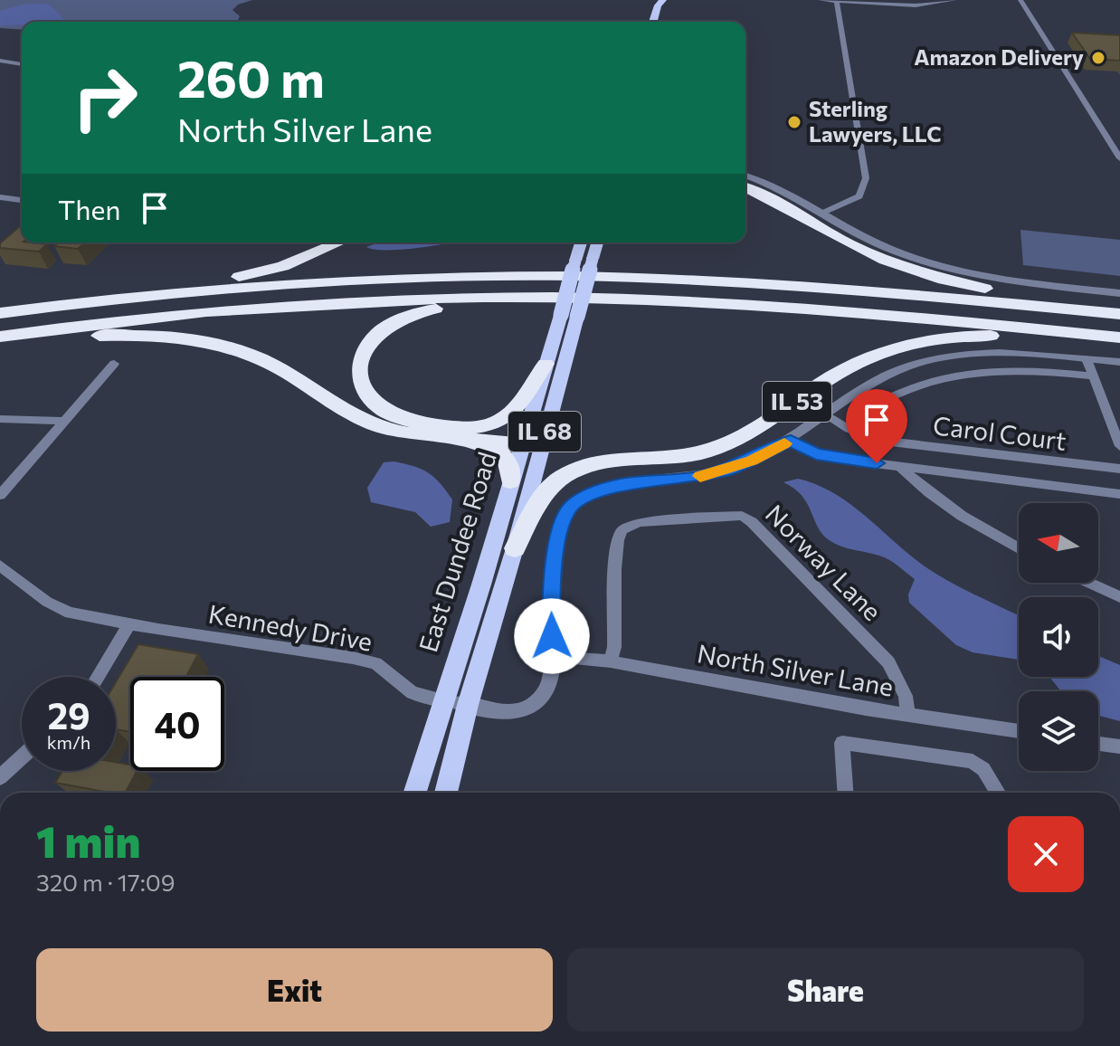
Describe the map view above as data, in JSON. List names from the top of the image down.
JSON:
{
  "streets": {
    "highway": ["IL 53"],
    "main road": ["IL 68", "East Dundee Road"],
    "street": [
      "Carol Court",
      "Norway Lane",
      "Kennedy Drive",
      "North Silver Lane"
    ]
  },
  "crossings": [
    ["IL 53", "East Dundee Road"],
    ["East Dundee Road", "Kennedy Drive"],
    ["Norway Lane", "North Silver Lane"]
  ],
  "places": ["Amazon Delivery", "Sterling Lawyers, LLC"],
  "north": "left",
  "page": {
    "turn": ["260 m", "North Silver Lane"],
    "then": "Then",
    "speed": "29 km/h",
    "limit": "40",
    "heading": ["1 min", "320 m · 17:09"],
    "buttons": ["Exit", "Share"]
  }
}
